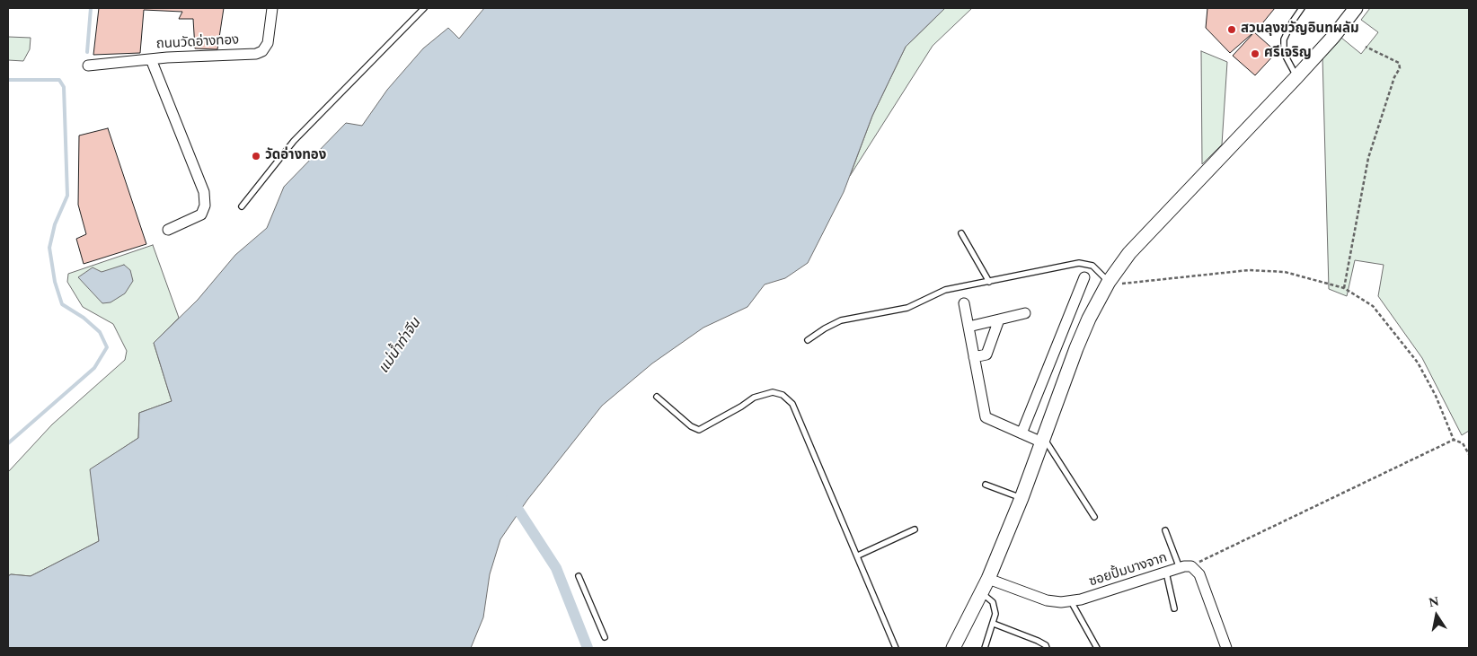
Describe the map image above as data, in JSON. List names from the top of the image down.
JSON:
{
  "streets": {
    "street": ["ถนนวัดอ่างทอง", "ซอยปั้มบางจาก"]
  },
  "water": ["แม่น้ำท่าจีน"],
  "places": ["สวนลุงขวัญอินทผลัม", "ศรีเจริญ", "วัดอ่างทอง"],
  "north": "top"
}
